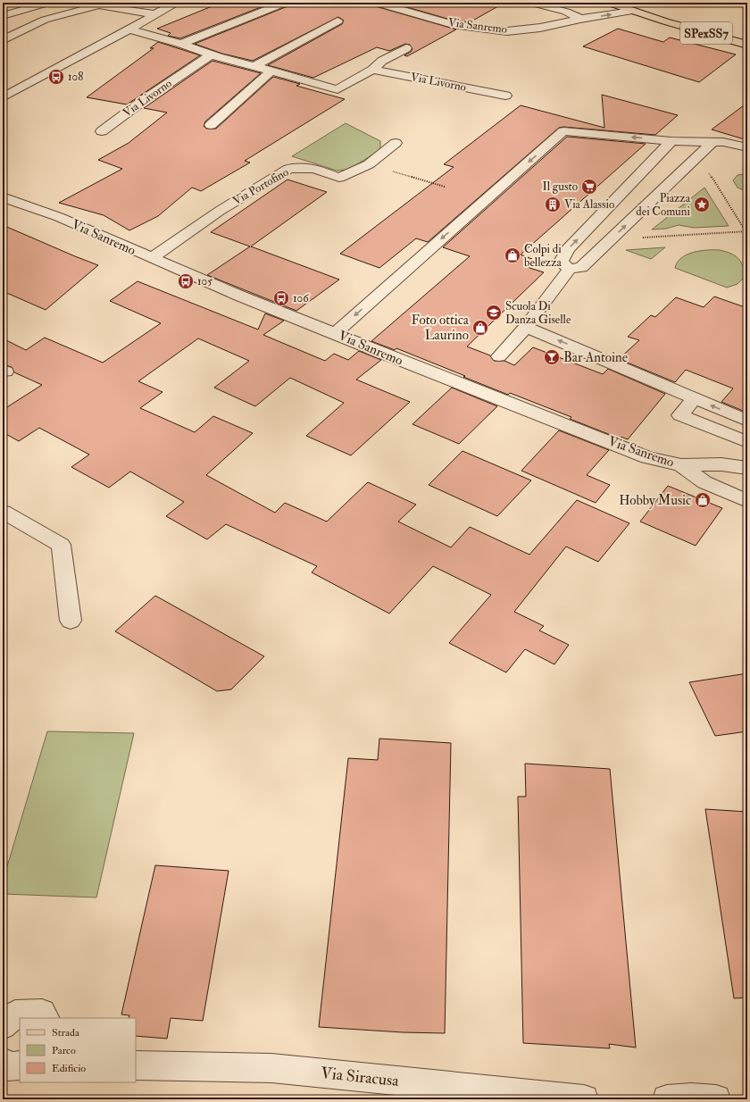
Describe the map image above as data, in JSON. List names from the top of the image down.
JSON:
{
  "streets": {
    "main road": ["SPexSS7"],
    "street": [
      "Via Sanremo",
      "Via Livorno",
      "Via Portofino",
      "Via Siracusa"
    ]
  },
  "crossings": [
    ["Via Sanremo", "SPexSS7"],
    ["Via Sanremo", "Via Portofino"]
  ],
  "places": {
    "bus stop": ["108", "105", "106"],
    "supermarket": ["Il gusto"],
    "building": ["Via Alassio"],
    "place": ["Piazza dei Comuni"],
    "shop": ["Colpi di bellezza", "Foto ottica Laurino", "Hobby Music"],
    "school or university": ["Scuola Di Danza Giselle"],
    "bar": ["Bar Antoine"]
  },
  "legend": ["Strada", "Parco", "Edificio"]
}
